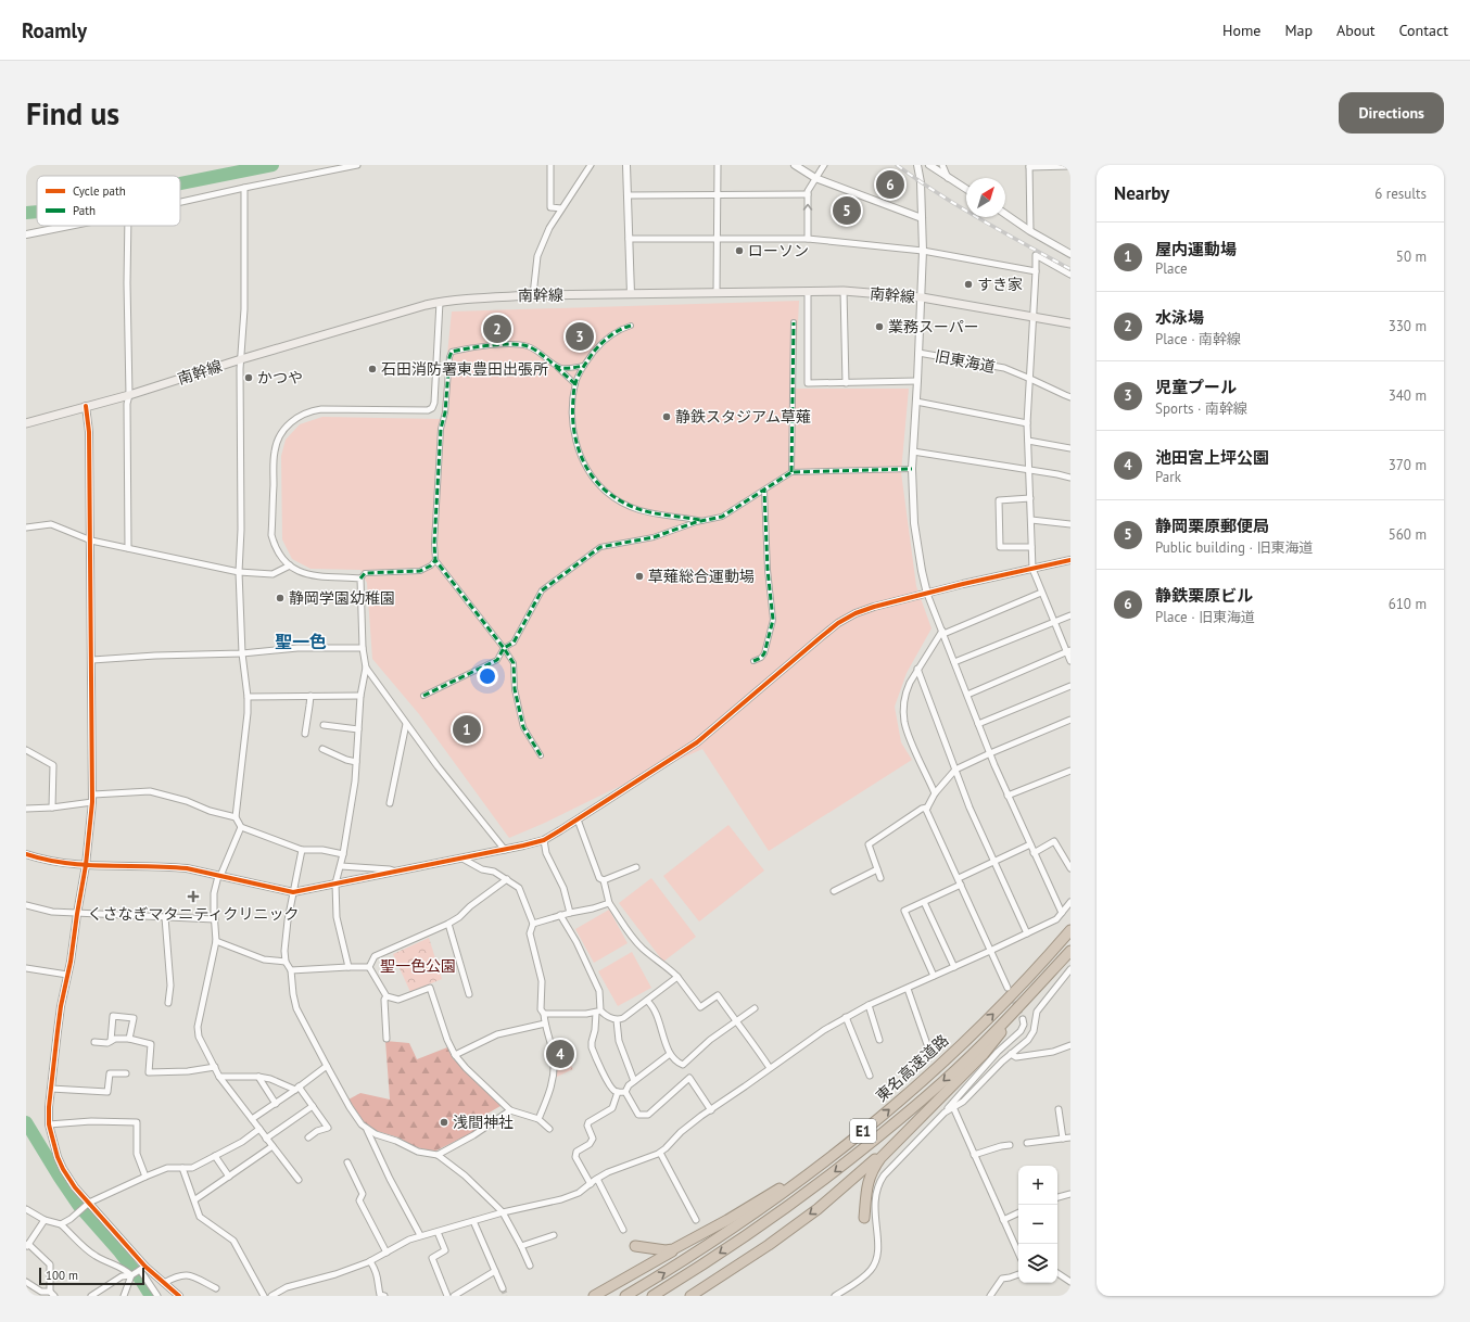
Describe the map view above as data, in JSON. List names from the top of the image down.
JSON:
{
  "streets": {
    "highway": ["東名高速道路", "E1"],
    "main road": ["南幹線"],
    "street": ["旧東海道"]
  },
  "crossings": [
    ["南幹線", "旧東海道"]
  ],
  "districts": ["聖一色"],
  "parks": ["聖一色公園"],
  "places": {
    "other": [
      "ローソン",
      "すき家",
      "業務スーパー",
      "石田消防署東豊田出張所",
      "かつや",
      "静鉄スタジアム草薙",
      "草薙総合運動場",
      "静岡学園幼稚園",
      "浅間神社"
    ],
    "health": ["くさなぎマタニティクリニック"]
  },
  "legend": ["Cycle path", "Path"],
  "scale_bar": "100 m",
  "north": "top right",
  "page": {
    "header": "Roamly",
    "nav": [
      "Home",
      "Map",
      "About",
      "Contact"
    ],
    "buttons": "Directions",
    "title": "Find us",
    "heading": ["Nearby", "6 results"],
    "pins": [
      "6",
      "5",
      "2",
      "3",
      "1",
      "4"
    ],
    "list": [
      {
        "mark": "1",
        "name": "屋内運動場",
        "note": "Place",
        "value": "50 m"
      },
      {
        "mark": "2",
        "name": "水泳場",
        "note": "Place · 南幹線",
        "value": "330 m"
      },
      {
        "mark": "3",
        "name": "児童プール",
        "note": "Sports · 南幹線",
        "value": "340 m"
      },
      {
        "mark": "4",
        "name": "池田宮上坪公園",
        "note": "Park",
        "value": "370 m"
      },
      {
        "mark": "5",
        "name": "静岡栗原郵便局",
        "note": "Public building · 旧東海道",
        "value": "560 m"
      },
      {
        "mark": "6",
        "name": "静鉄栗原ビル",
        "note": "Place · 旧東海道",
        "value": "610 m"
      }
    ],
    "map_buttons": ["+", "−"],
    "scale": "100 m"
  }
}
